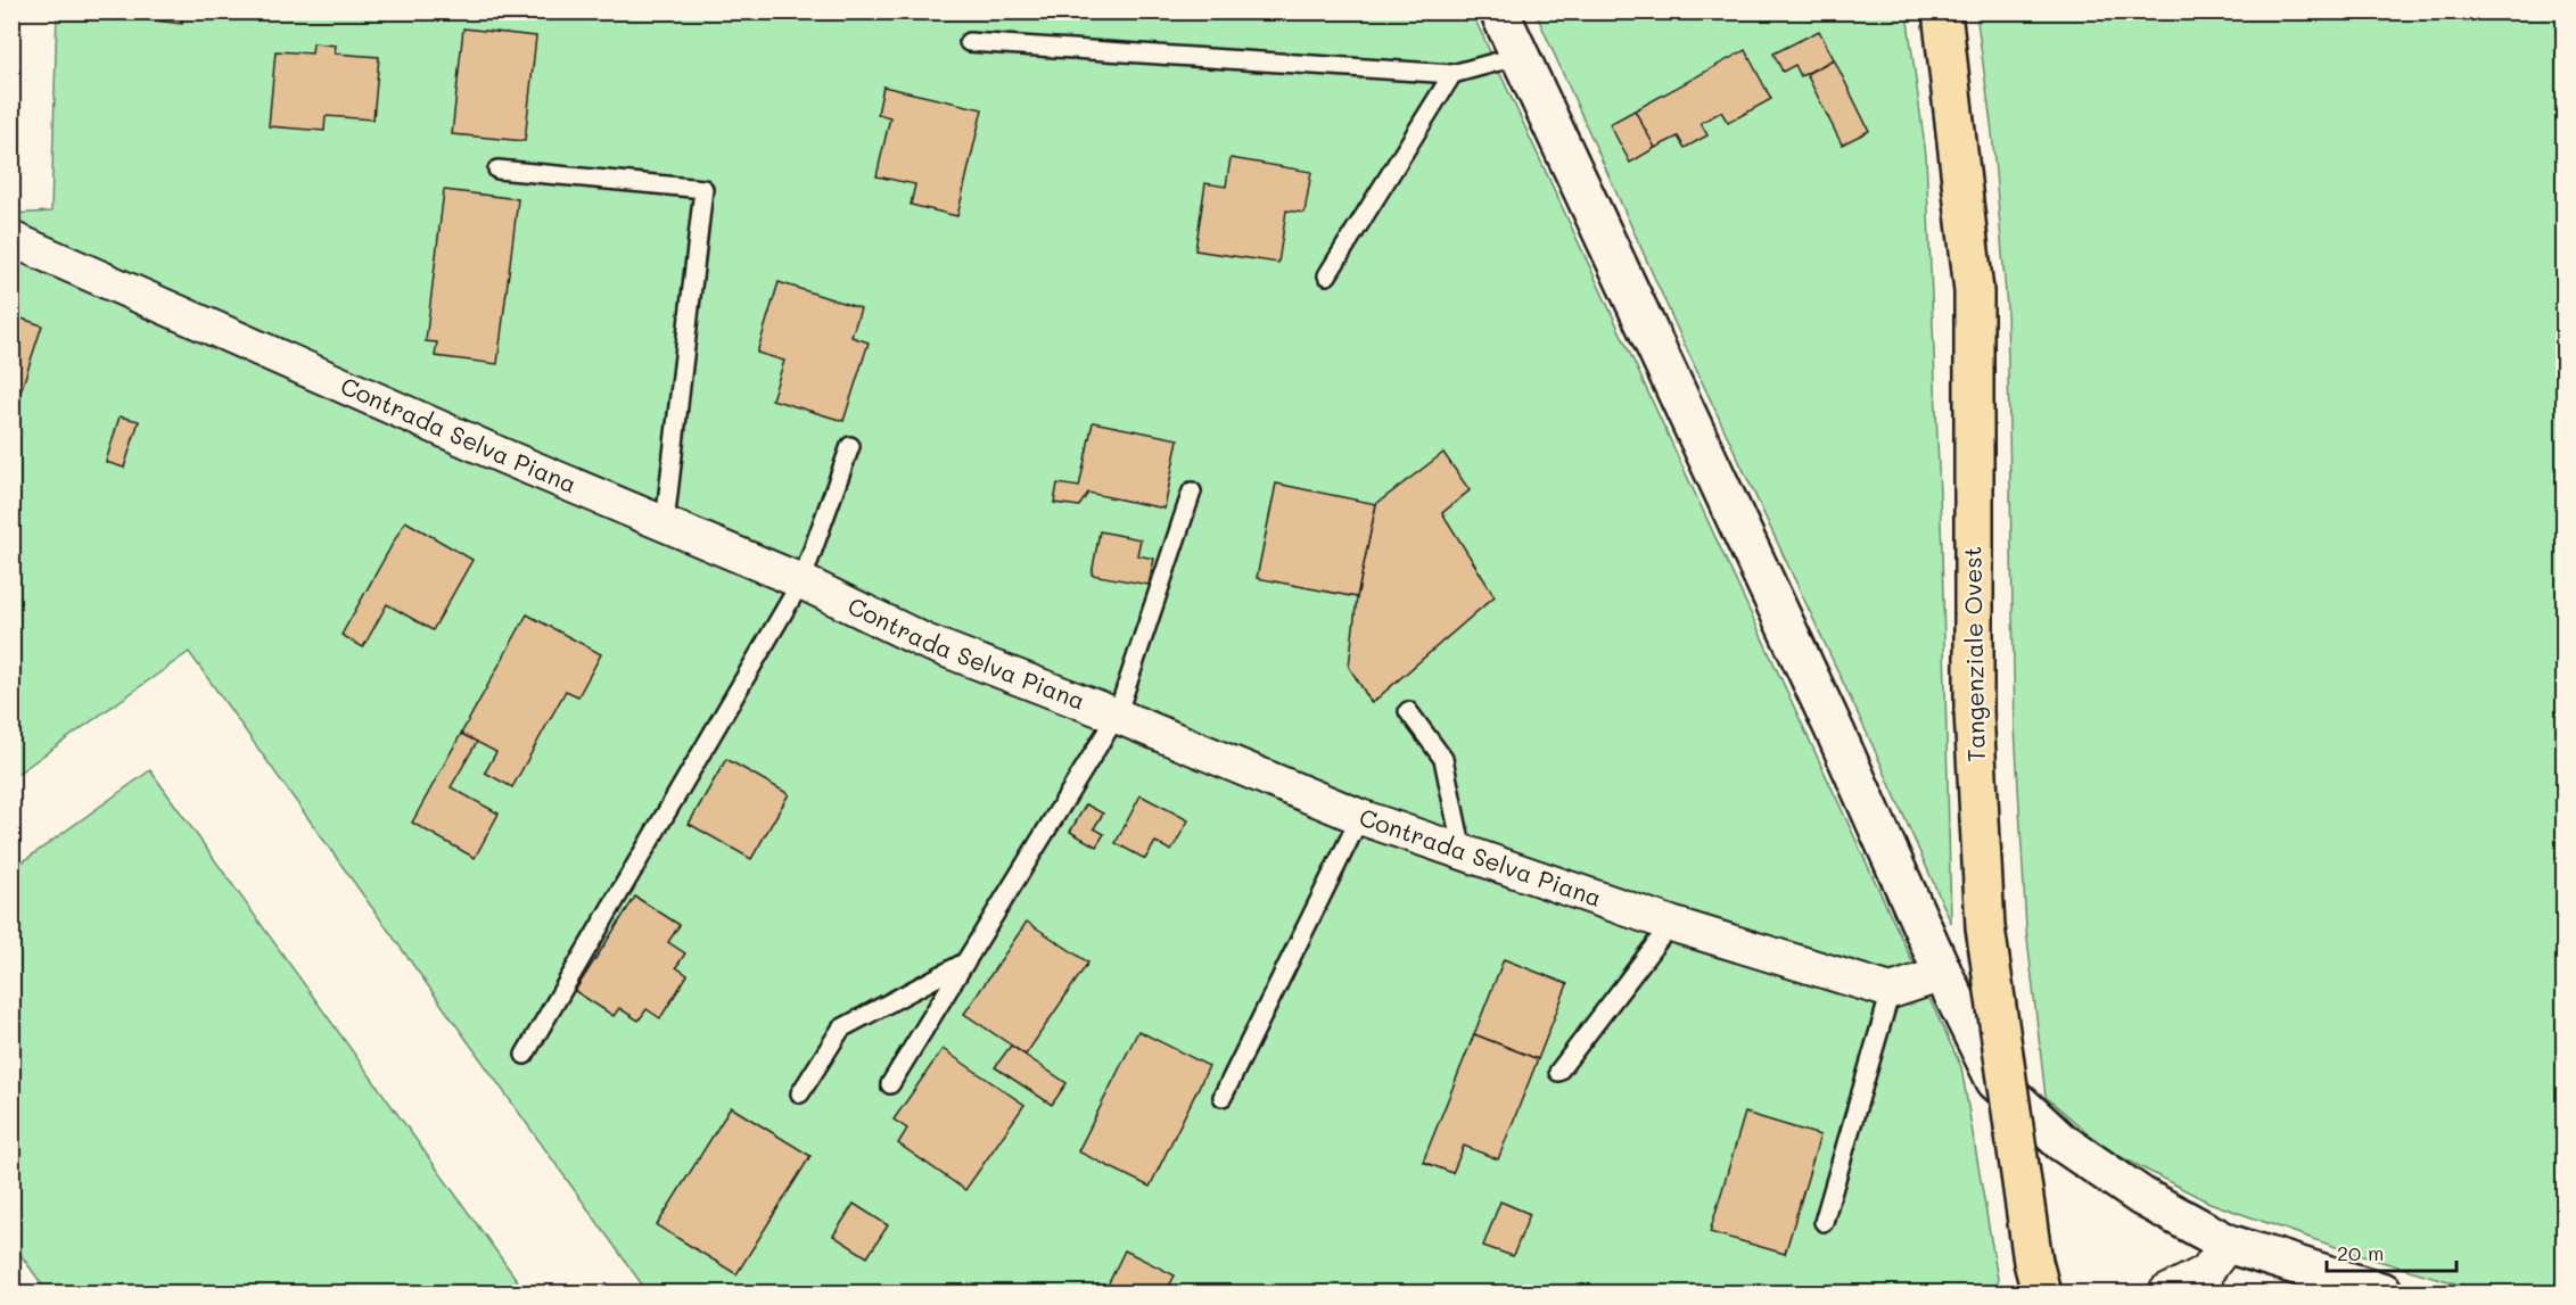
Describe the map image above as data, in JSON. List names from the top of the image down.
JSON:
{
  "streets": {
    "main road": ["Tangenziale Ovest"],
    "street": ["Contrada Selva Piana"]
  },
  "scale_bar": "20 m"
}
